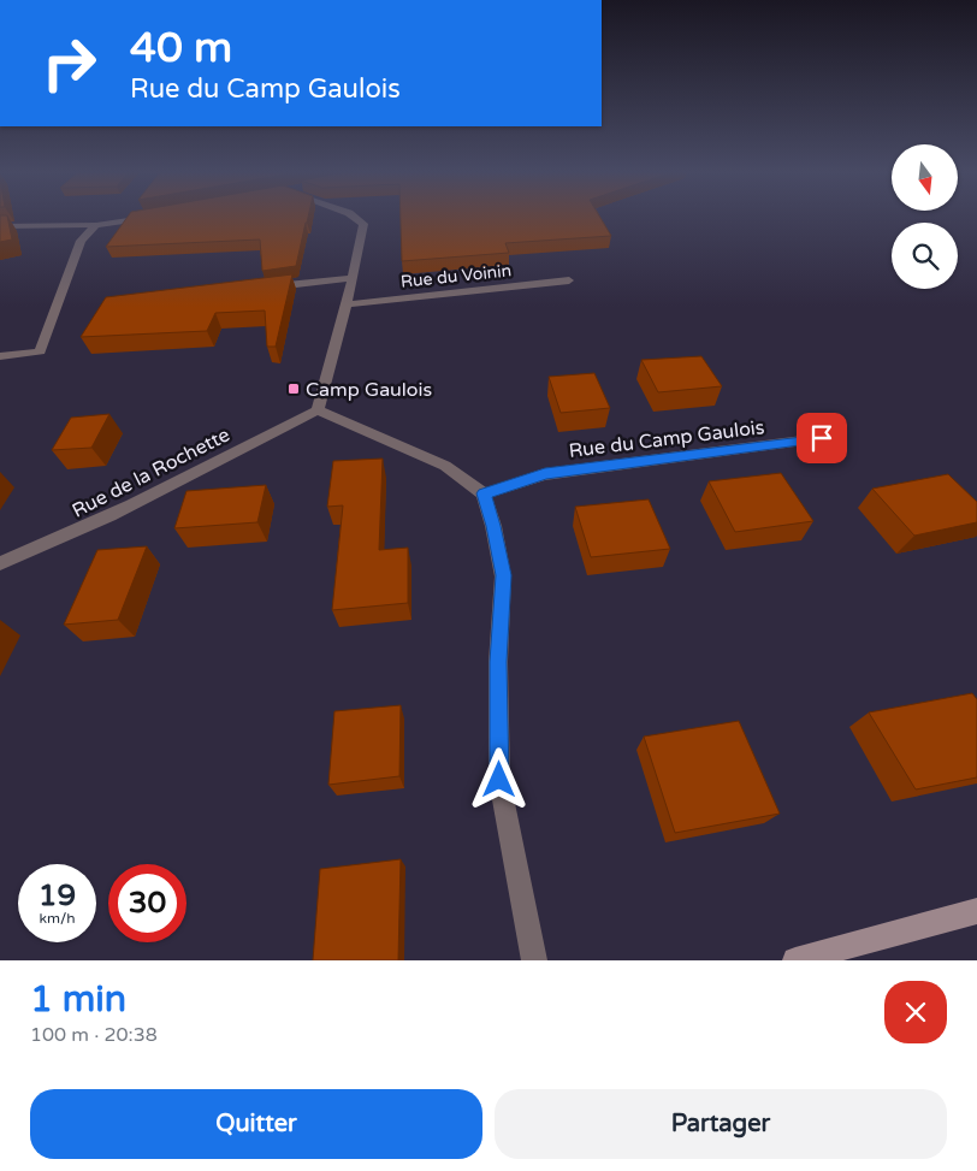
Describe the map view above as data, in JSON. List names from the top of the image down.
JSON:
{
  "streets": {
    "street": ["Rue du Voinin", "Rue du Camp Gaulois", "Rue de la Rochette"]
  },
  "places": {
    "transit": ["Camp Gaulois"]
  },
  "north": "bottom",
  "page": {
    "turn": ["40 m", "Rue du Camp Gaulois"],
    "speed": "19 km/h",
    "limit": "30",
    "heading": ["1 min", "100 m · 20:38"],
    "buttons": ["Quitter", "Partager"]
  }
}
